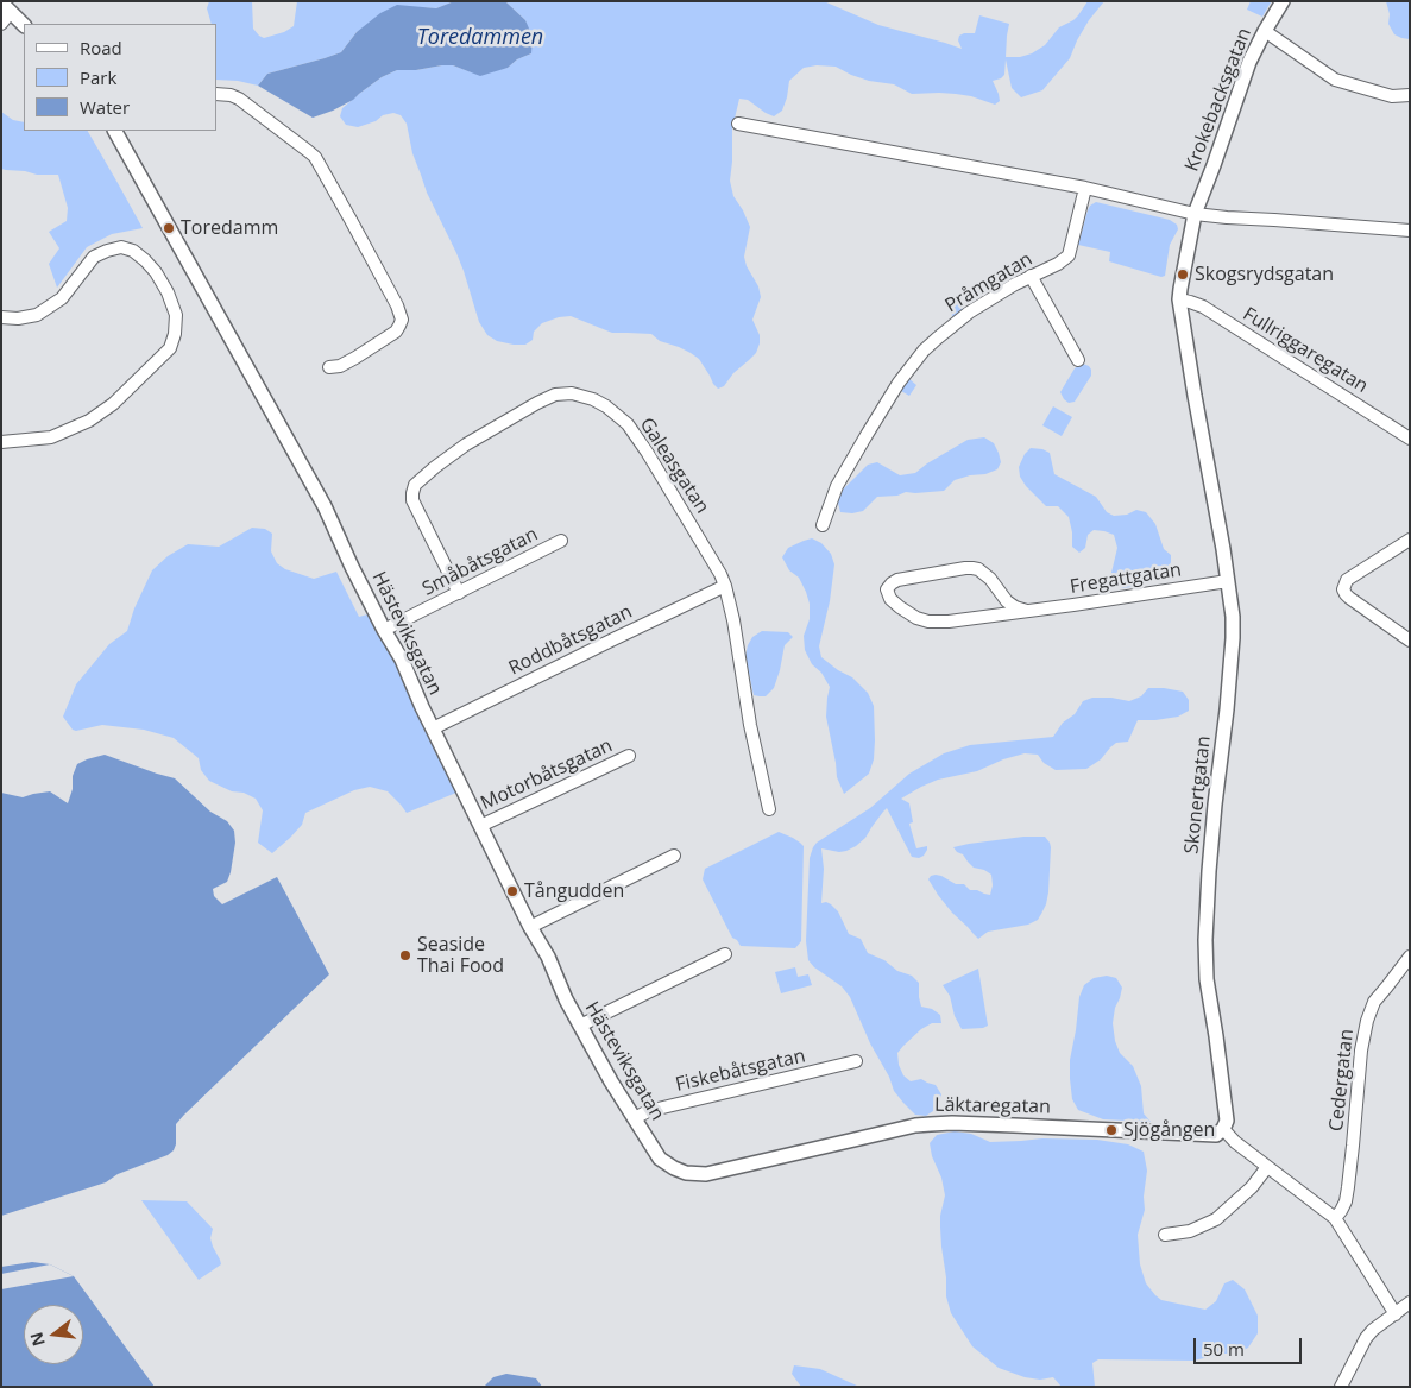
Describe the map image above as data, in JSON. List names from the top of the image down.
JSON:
{
  "streets": {
    "street": [
      "Krokebacksgatan",
      "Pråmgatan",
      "Fullriggaregatan",
      "Galeasgatan",
      "Småbåtsgatan",
      "Fregattgatan",
      "Hästeviksgatan",
      "Roddbåtsgatan",
      "Motorbåtsgatan",
      "Skonertgatan",
      "Fiskebåtsgatan",
      "Cedergatan",
      "Läktaregatan"
    ]
  },
  "crossings": [
    ["Krokebacksgatan", "Skonertgatan"],
    ["Fullriggaregatan", "Skonertgatan"],
    ["Galeasgatan", "Småbåtsgatan"],
    ["Galeasgatan", "Roddbåtsgatan"],
    ["Småbåtsgatan", "Hästeviksgatan"],
    ["Fregattgatan", "Skonertgatan"],
    ["Hästeviksgatan", "Roddbåtsgatan"],
    ["Hästeviksgatan", "Motorbåtsgatan"],
    ["Hästeviksgatan", "Fiskebåtsgatan"],
    ["Hästeviksgatan", "Läktaregatan"],
    ["Skonertgatan", "Läktaregatan"]
  ],
  "water": ["Toredammen"],
  "places": [
    "Toredamm",
    "Skogsrydsgatan",
    "Tångudden",
    "Seaside Thai Food",
    "Sjögången"
  ],
  "legend": ["Road", "Park", "Water"],
  "scale_bar": "50 m",
  "north": "left"
}
